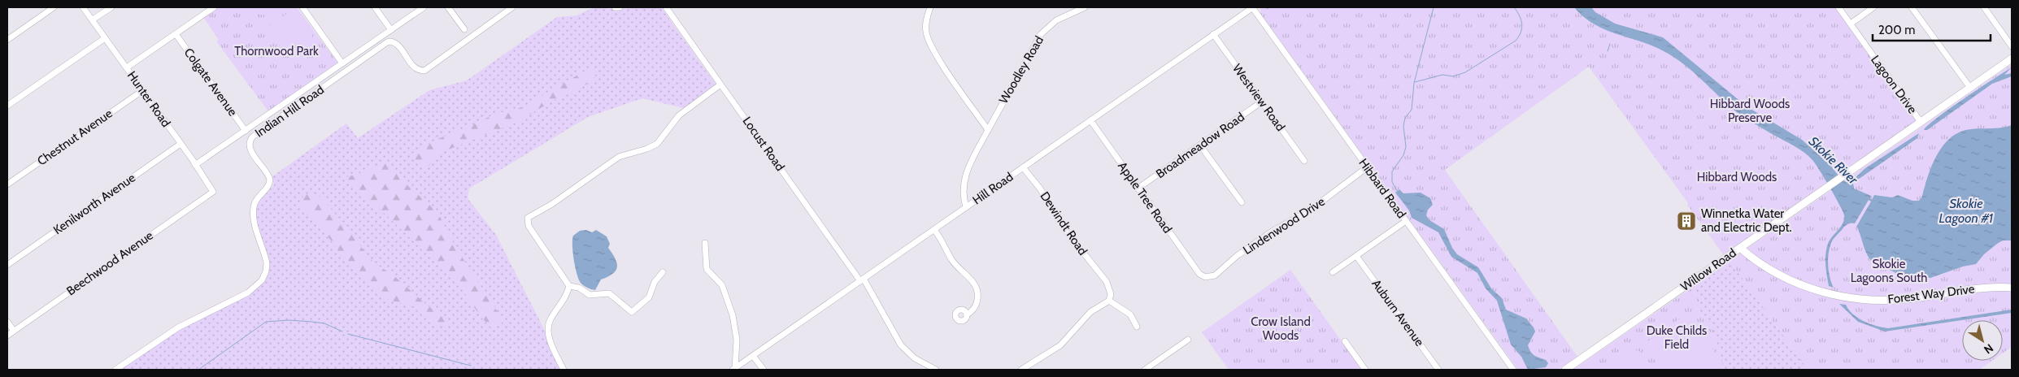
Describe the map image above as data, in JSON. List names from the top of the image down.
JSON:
{
  "streets": {
    "main road": ["Willow Road", "Forest Way Drive"],
    "street": [
      "Woodley Road",
      "Colgate Avenue",
      "Lagoon Drive",
      "Westview Road",
      "Hunter Road",
      "Indian Hill Road",
      "Chestnut Avenue",
      "Locust Road",
      "Broadmeadow Road",
      "Hill Road",
      "Hibbard Road",
      "Apple Tree Road",
      "Kenilworth Avenue",
      "Dewindt Road",
      "Lindenwood Drive",
      "Beechwood Avenue",
      "Auburn Avenue"
    ]
  },
  "crossings": [
    ["Woodley Road", "Hill Road"],
    ["Lagoon Drive", "Willow Road"],
    ["Westview Road", "Broadmeadow Road"],
    ["Westview Road", "Hill Road"],
    ["Hunter Road", "Chestnut Avenue"],
    ["Hunter Road", "Kenilworth Avenue"],
    ["Hunter Road", "Beechwood Avenue"],
    ["Locust Road", "Hill Road"],
    ["Broadmeadow Road", "Apple Tree Road"],
    ["Hill Road", "Hibbard Road"],
    ["Hill Road", "Apple Tree Road"],
    ["Hill Road", "Dewindt Road"],
    ["Hibbard Road", "Lindenwood Drive"],
    ["Apple Tree Road", "Lindenwood Drive"],
    ["Willow Road", "Forest Way Drive"]
  ],
  "water": ["Skokie River", "Skokie Lagoon #1"],
  "parks": [
    "Thornwood Park",
    "Hibbard Woods Preserve",
    "Hibbard Woods",
    "Skokie Lagoons South",
    "Crow Island Woods",
    "Duke Childs Field"
  ],
  "places": {
    "building": ["Winnetka Water and Electric Dept."]
  },
  "scale_bar": "200 m",
  "north": "bottom right"
}
